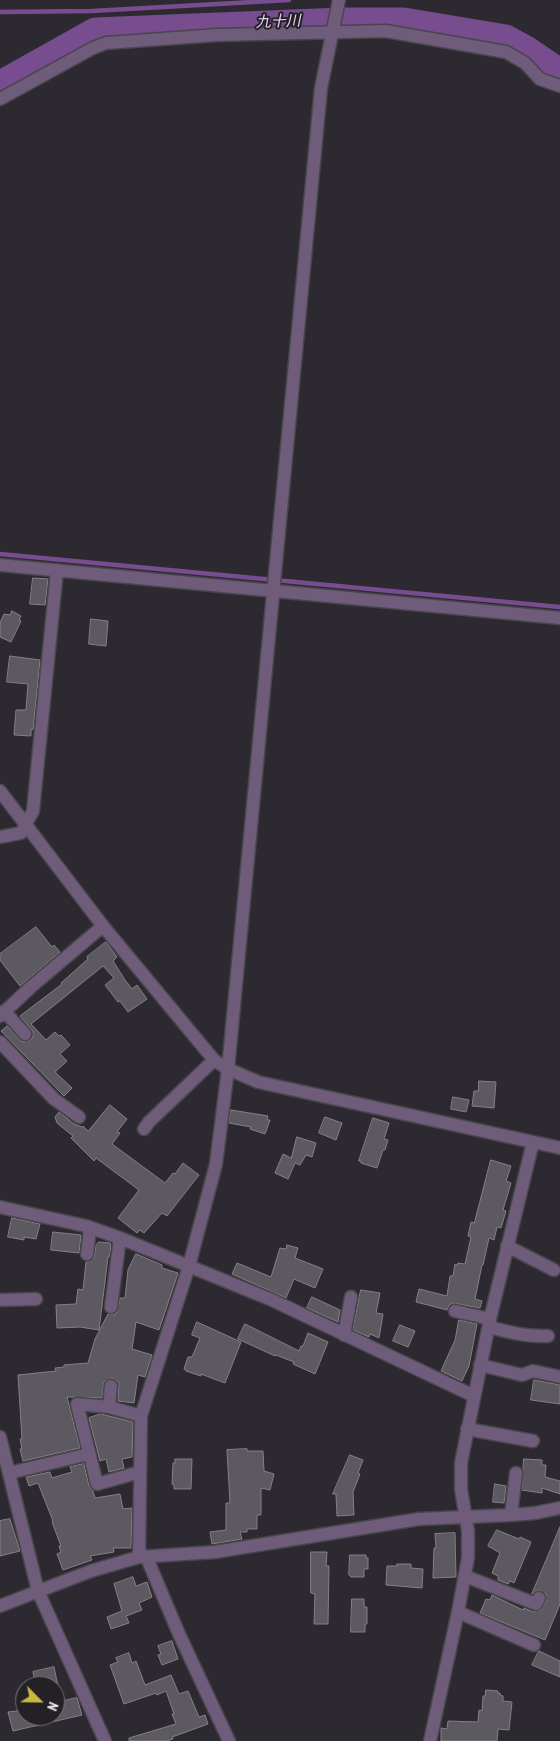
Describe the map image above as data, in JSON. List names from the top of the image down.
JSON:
{
  "water": ["九十川"],
  "north": "bottom right"
}
